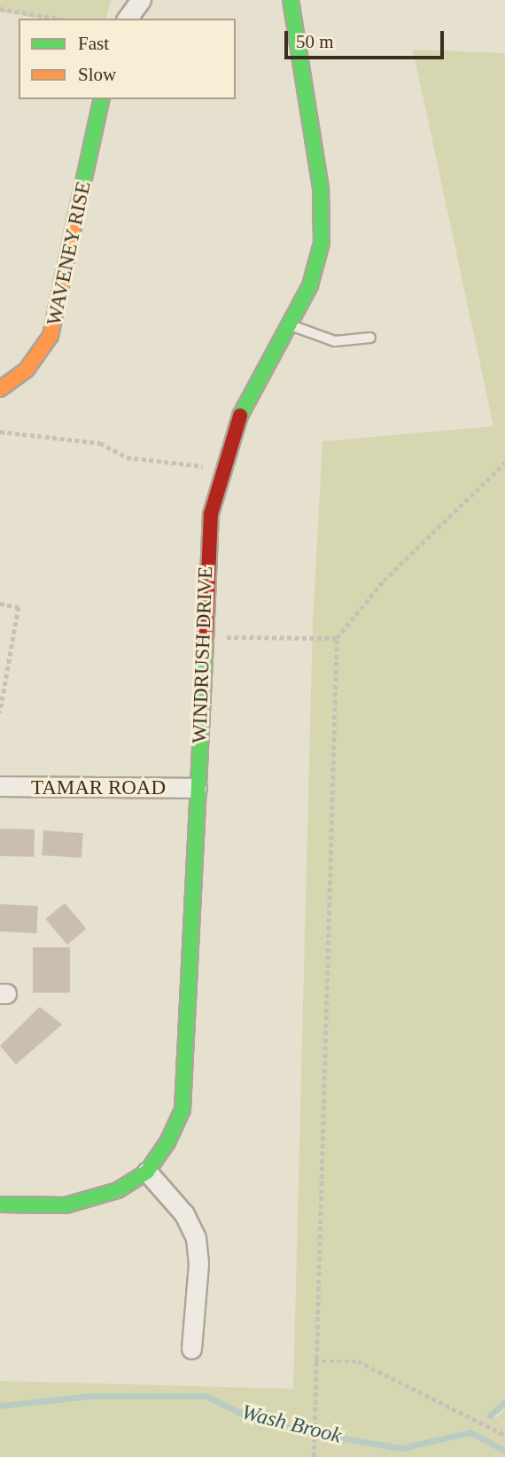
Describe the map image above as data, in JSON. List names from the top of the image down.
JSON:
{
  "streets": {
    "street": ["WAVENEY RISE", "WINDRUSH DRIVE", "TAMAR ROAD"]
  },
  "crossings": [
    ["WINDRUSH DRIVE", "TAMAR ROAD"]
  ],
  "water": ["Wash Brook"],
  "legend": ["Fast", "Slow"],
  "scale_bar": "50 m"
}
